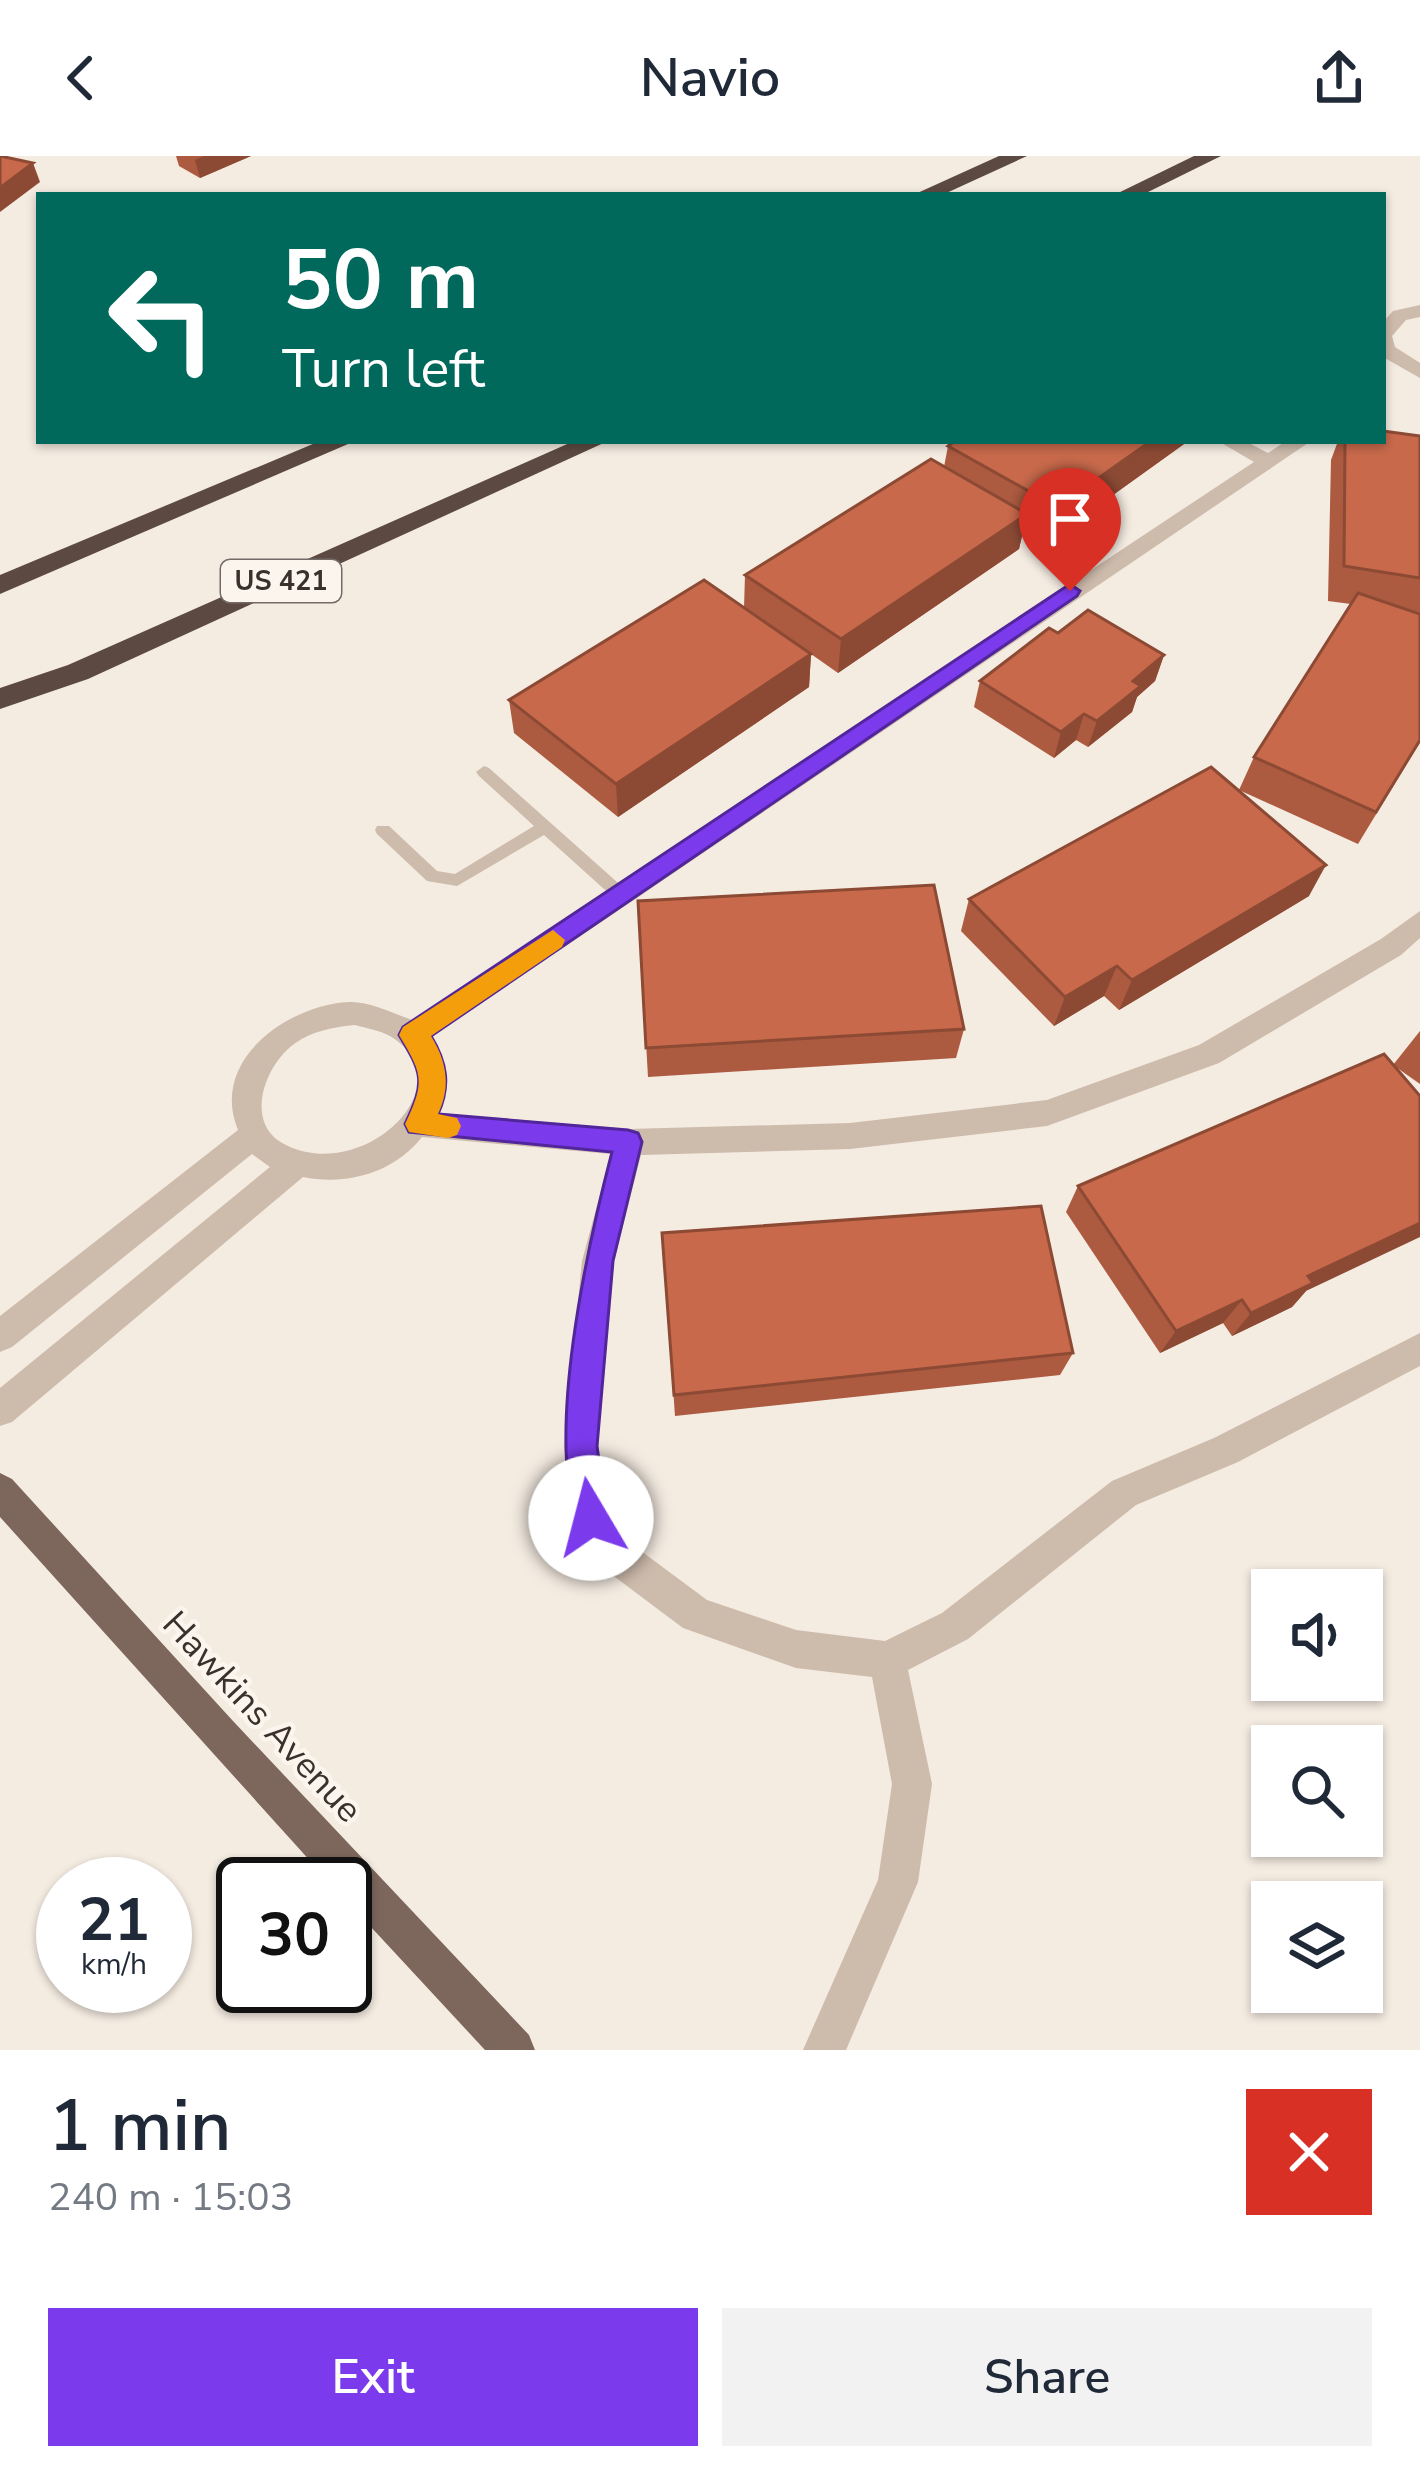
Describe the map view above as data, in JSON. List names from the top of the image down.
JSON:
{
  "streets": {
    "highway": ["US 421"],
    "main road": ["Hawkins Avenue"]
  },
  "page": {
    "header": "Navio",
    "turn": ["50 m", "Turn left"],
    "speed": "21 km/h",
    "limit": "30",
    "heading": ["1 min", "240 m · 15:03"],
    "buttons": ["Exit", "Share"]
  }
}
